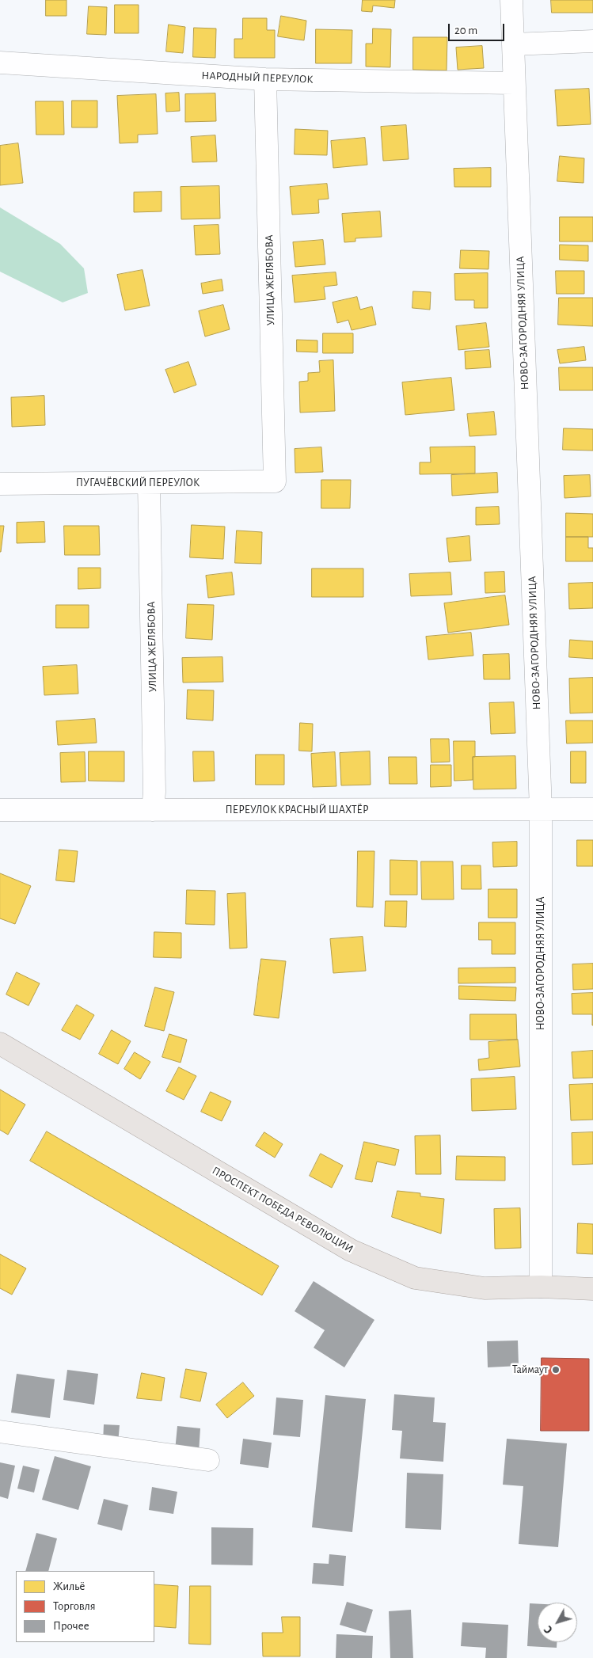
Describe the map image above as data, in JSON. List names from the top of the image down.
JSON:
{
  "streets": {
    "main road": ["ПРОСПЕКТ ПОБЕДА РЕВОЛЮЦИИ"],
    "street": [
      "НАРОДНЫЙ ПЕРЕУЛОК",
      "УЛИЦА ЖЕЛЯБОВА",
      "НОВО-ЗАГОРОДНЯЯ УЛИЦА",
      "ПУГАЧЁВСКИЙ ПЕРЕУЛОК",
      "ПЕРЕУЛОК КРАСНЫЙ ШАХТЁР"
    ]
  },
  "crossings": [
    ["НАРОДНЫЙ ПЕРЕУЛОК", "УЛИЦА ЖЕЛЯБОВА"],
    ["НАРОДНЫЙ ПЕРЕУЛОК", "НОВО-ЗАГОРОДНЯЯ УЛИЦА"],
    ["УЛИЦА ЖЕЛЯБОВА", "ПУГАЧЁВСКИЙ ПЕРЕУЛОК"],
    ["УЛИЦА ЖЕЛЯБОВА", "ПЕРЕУЛОК КРАСНЫЙ ШАХТЁР"],
    ["НОВО-ЗАГОРОДНЯЯ УЛИЦА", "ПЕРЕУЛОК КРАСНЫЙ ШАХТЁР"],
    ["НОВО-ЗАГОРОДНЯЯ УЛИЦА", "ПРОСПЕКТ ПОБЕДА РЕВОЛЮЦИИ"]
  ],
  "places": ["Таймаут"],
  "legend": ["Жильё", "Торговля", "Прочее"],
  "scale_bar": "20 m",
  "north": "bottom left"
}
